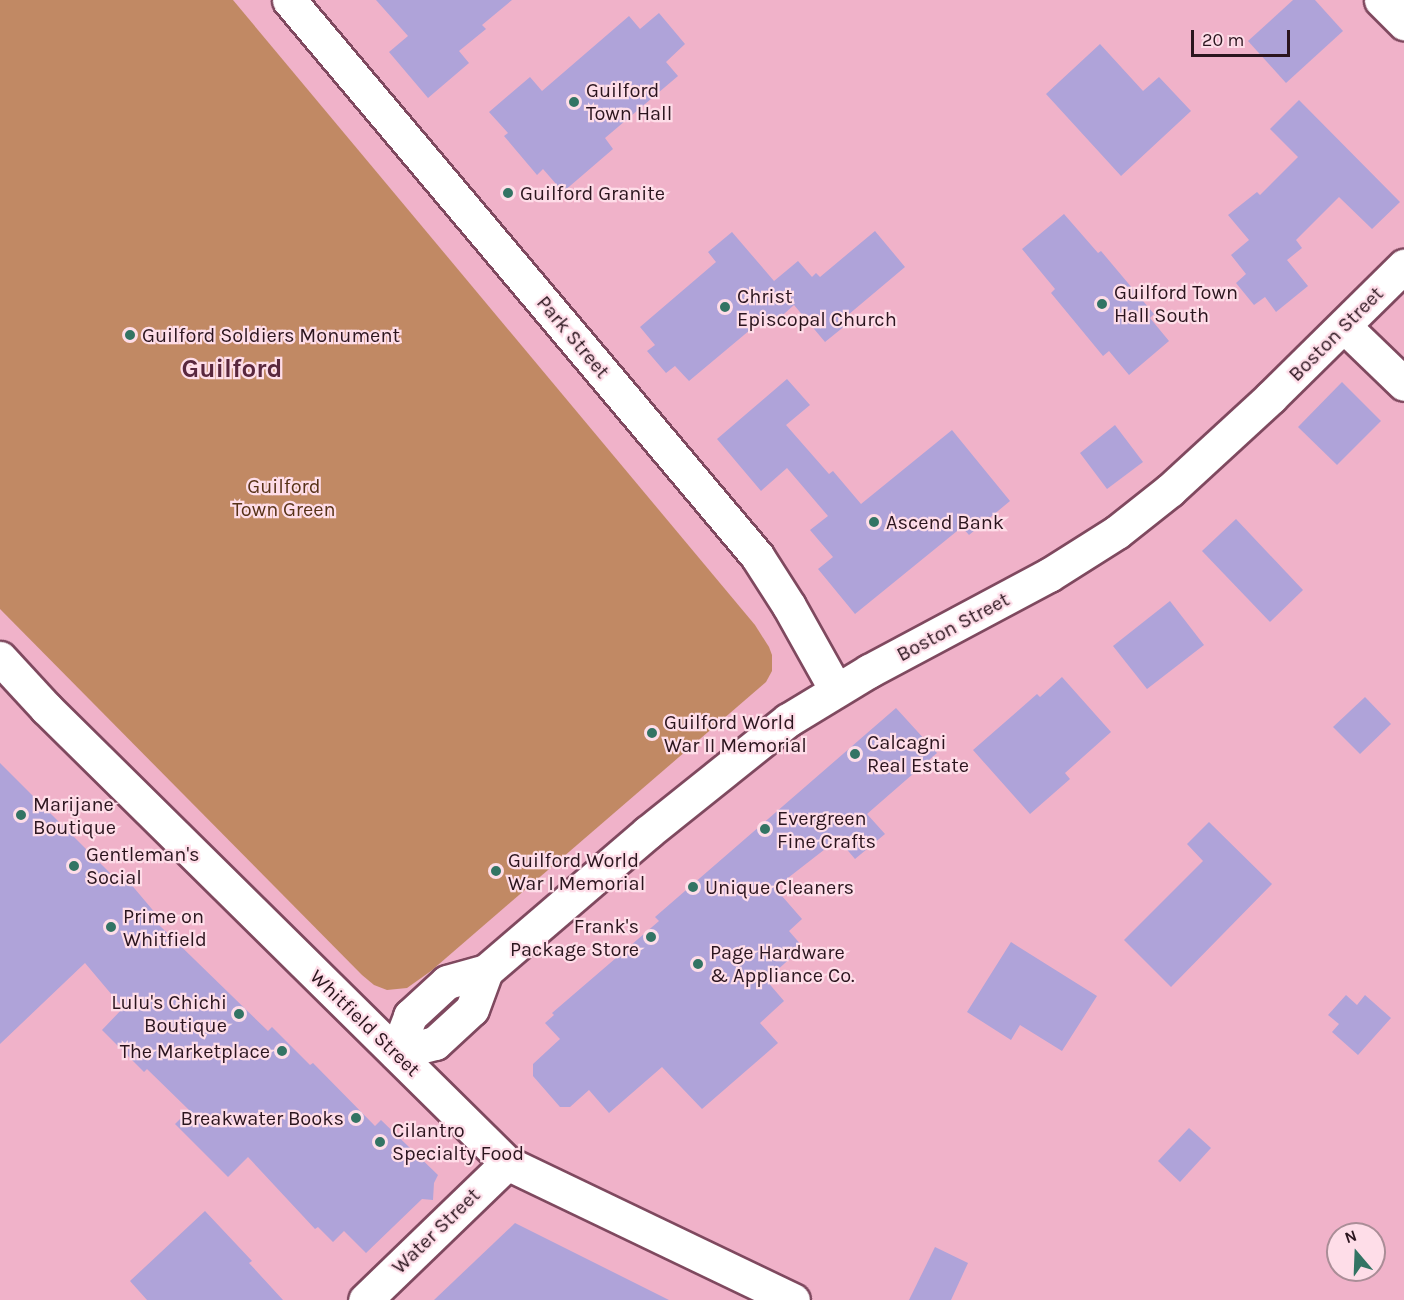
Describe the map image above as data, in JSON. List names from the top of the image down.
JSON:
{
  "streets": {
    "main road": [
      "Boston Street",
      "Park Street",
      "Whitfield Street",
      "Water Street"
    ]
  },
  "crossings": [
    ["Boston Street", "Park Street"],
    ["Boston Street", "Whitfield Street"],
    ["Whitfield Street", "Water Street"]
  ],
  "districts": ["Guilford"],
  "parks": ["Guilford Town Green"],
  "places": [
    "Guilford Town Hall",
    "Guilford Granite",
    "Guilford Town Hall South",
    "Christ Episcopal Church",
    "Guilford Soldiers Monument",
    "Ascend Bank",
    "Guilford World War II Memorial",
    "Calcagni Real Estate",
    "Marijane Boutique",
    "Evergreen Fine Crafts",
    "Gentleman's Social",
    "Guilford World War I Memorial",
    "Unique Cleaners",
    "Prime on Whitfield",
    "Frank's Package Store",
    "Page Hardware & Appliance Co.",
    "Lulu's Chichi Boutique",
    "The Marketplace",
    "Breakwater Books",
    "Cilantro Specialty Food"
  ],
  "scale_bar": "20 m",
  "north": "top"
}
